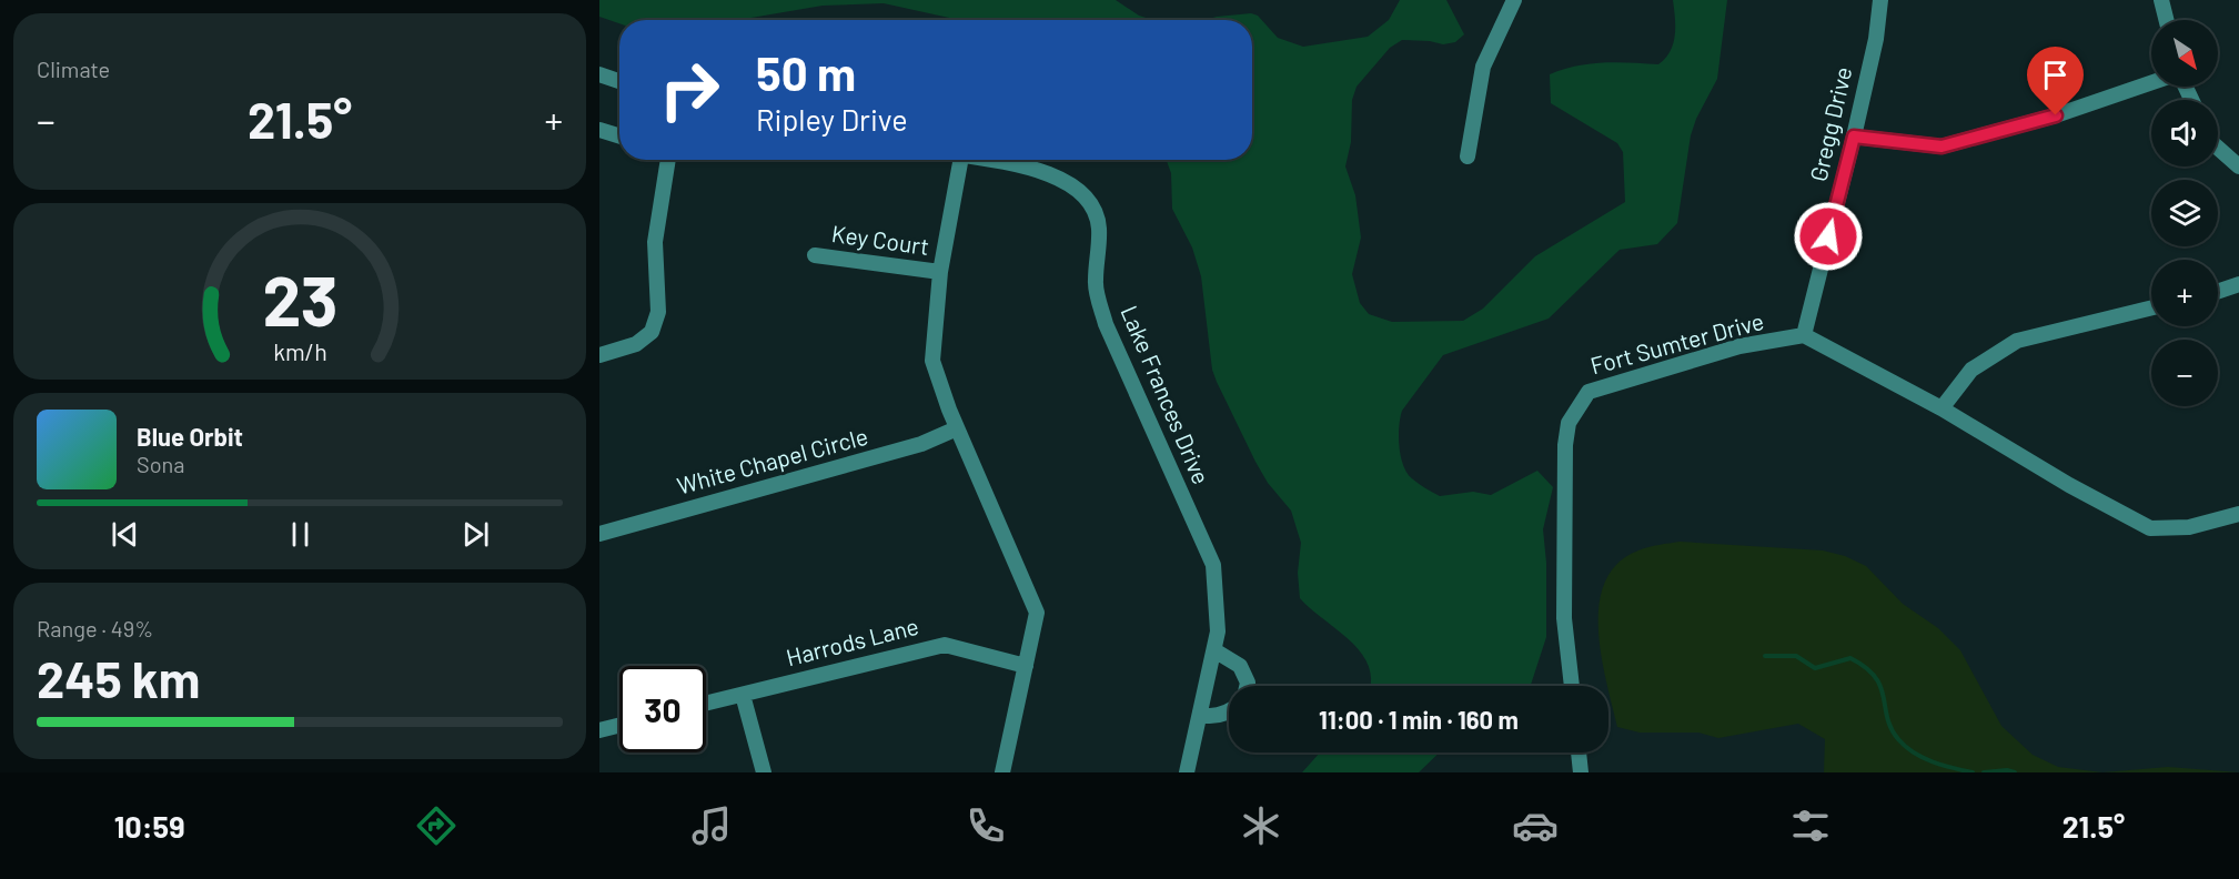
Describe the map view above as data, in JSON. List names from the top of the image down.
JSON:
{
  "streets": {
    "street": [
      "Gregg Drive",
      "Key Court",
      "Fort Sumter Drive",
      "Lake Frances Drive",
      "White Chapel Circle",
      "Harrods Lane"
    ]
  },
  "crossings": [
    ["Gregg Drive", "Fort Sumter Drive"]
  ],
  "north": "bottom right",
  "page": {
    "tile": [
      "Climate",
      ["Range · 49%", "245 km"]
    ],
    "map_buttons": ["+", "−"],
    "turn": ["50 m", "Ripley Drive"],
    "heat": ["−", "21.5°", "+"],
    "song": ["Blue Orbit", "Sona"],
    "limit": "30",
    "trip": "11:00 · 1 min · 160 m",
    "tabs": ["10:59", "21.5°"],
    "gauge": ["23", "km/h"]
  }
}
